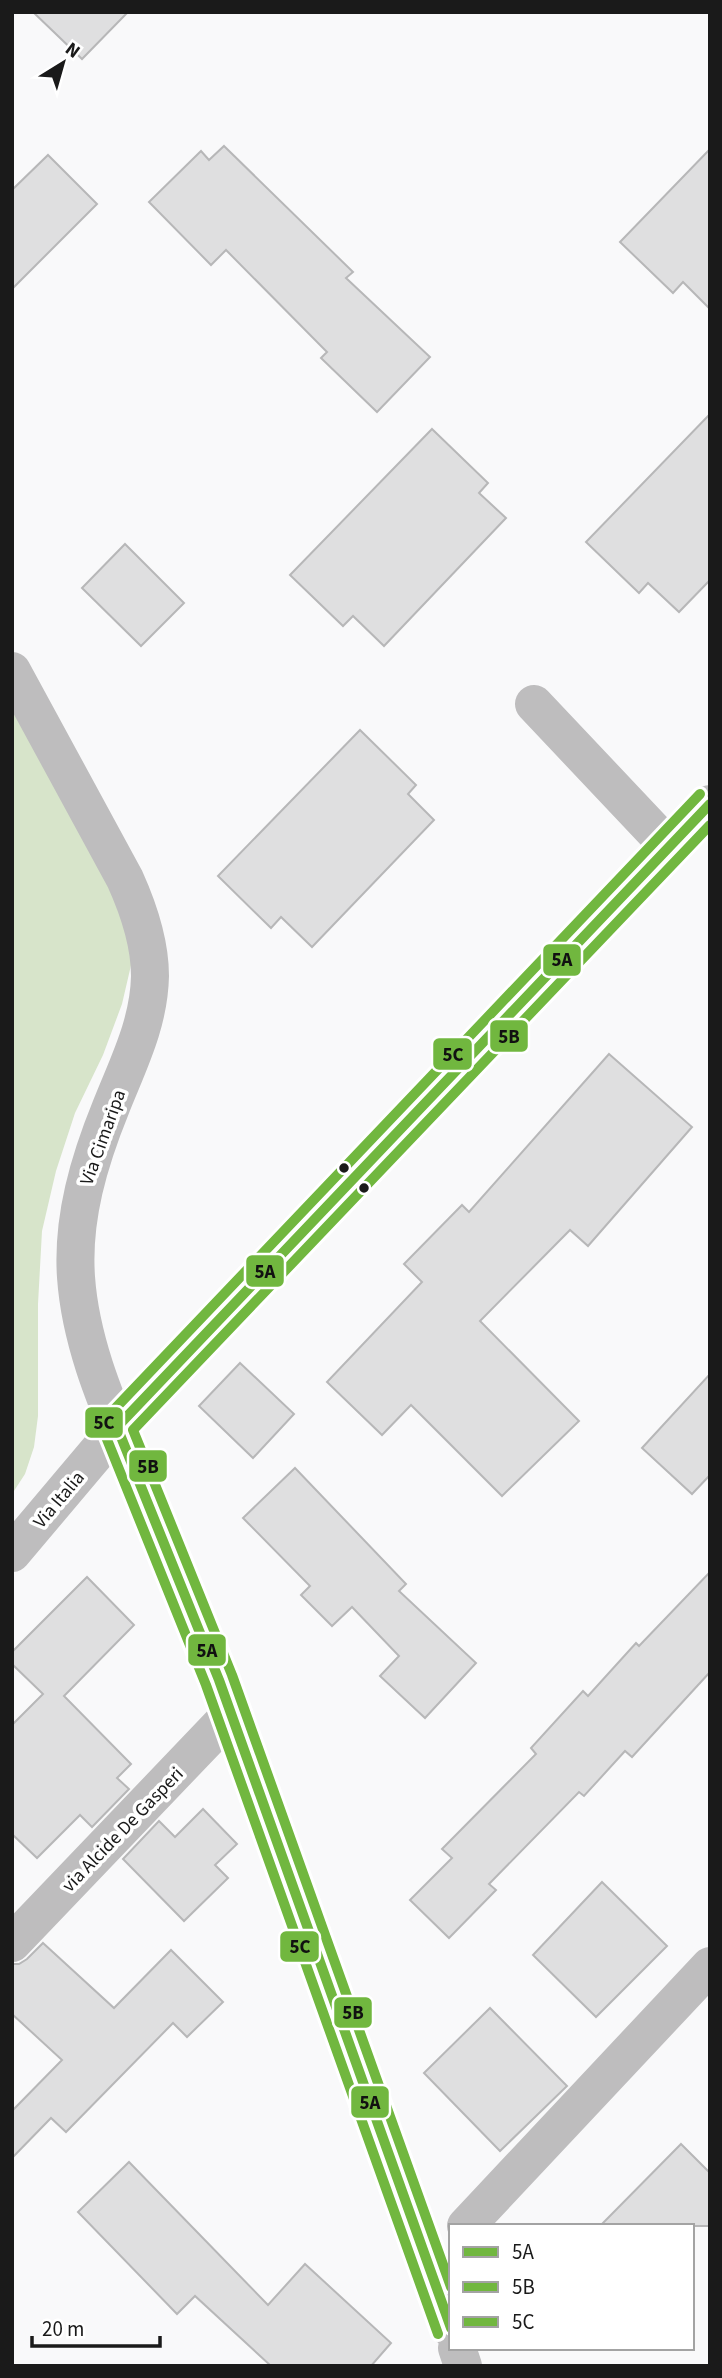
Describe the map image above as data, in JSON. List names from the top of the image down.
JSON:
{
  "streets": {
    "street": ["Via Cimaripa", "Via Italia", "via Alcide De Gasperi"]
  },
  "crossings": [
    ["Via Cimaripa", "Via Italia"],
    ["Via Cimaripa", "via Alcide De Gasperi"]
  ],
  "lines": ["transit line 5C", "transit line 5A", "transit line 5B"],
  "legend": ["5A", "5B", "5C"],
  "scale_bar": "20 m",
  "north": "top right"
}
